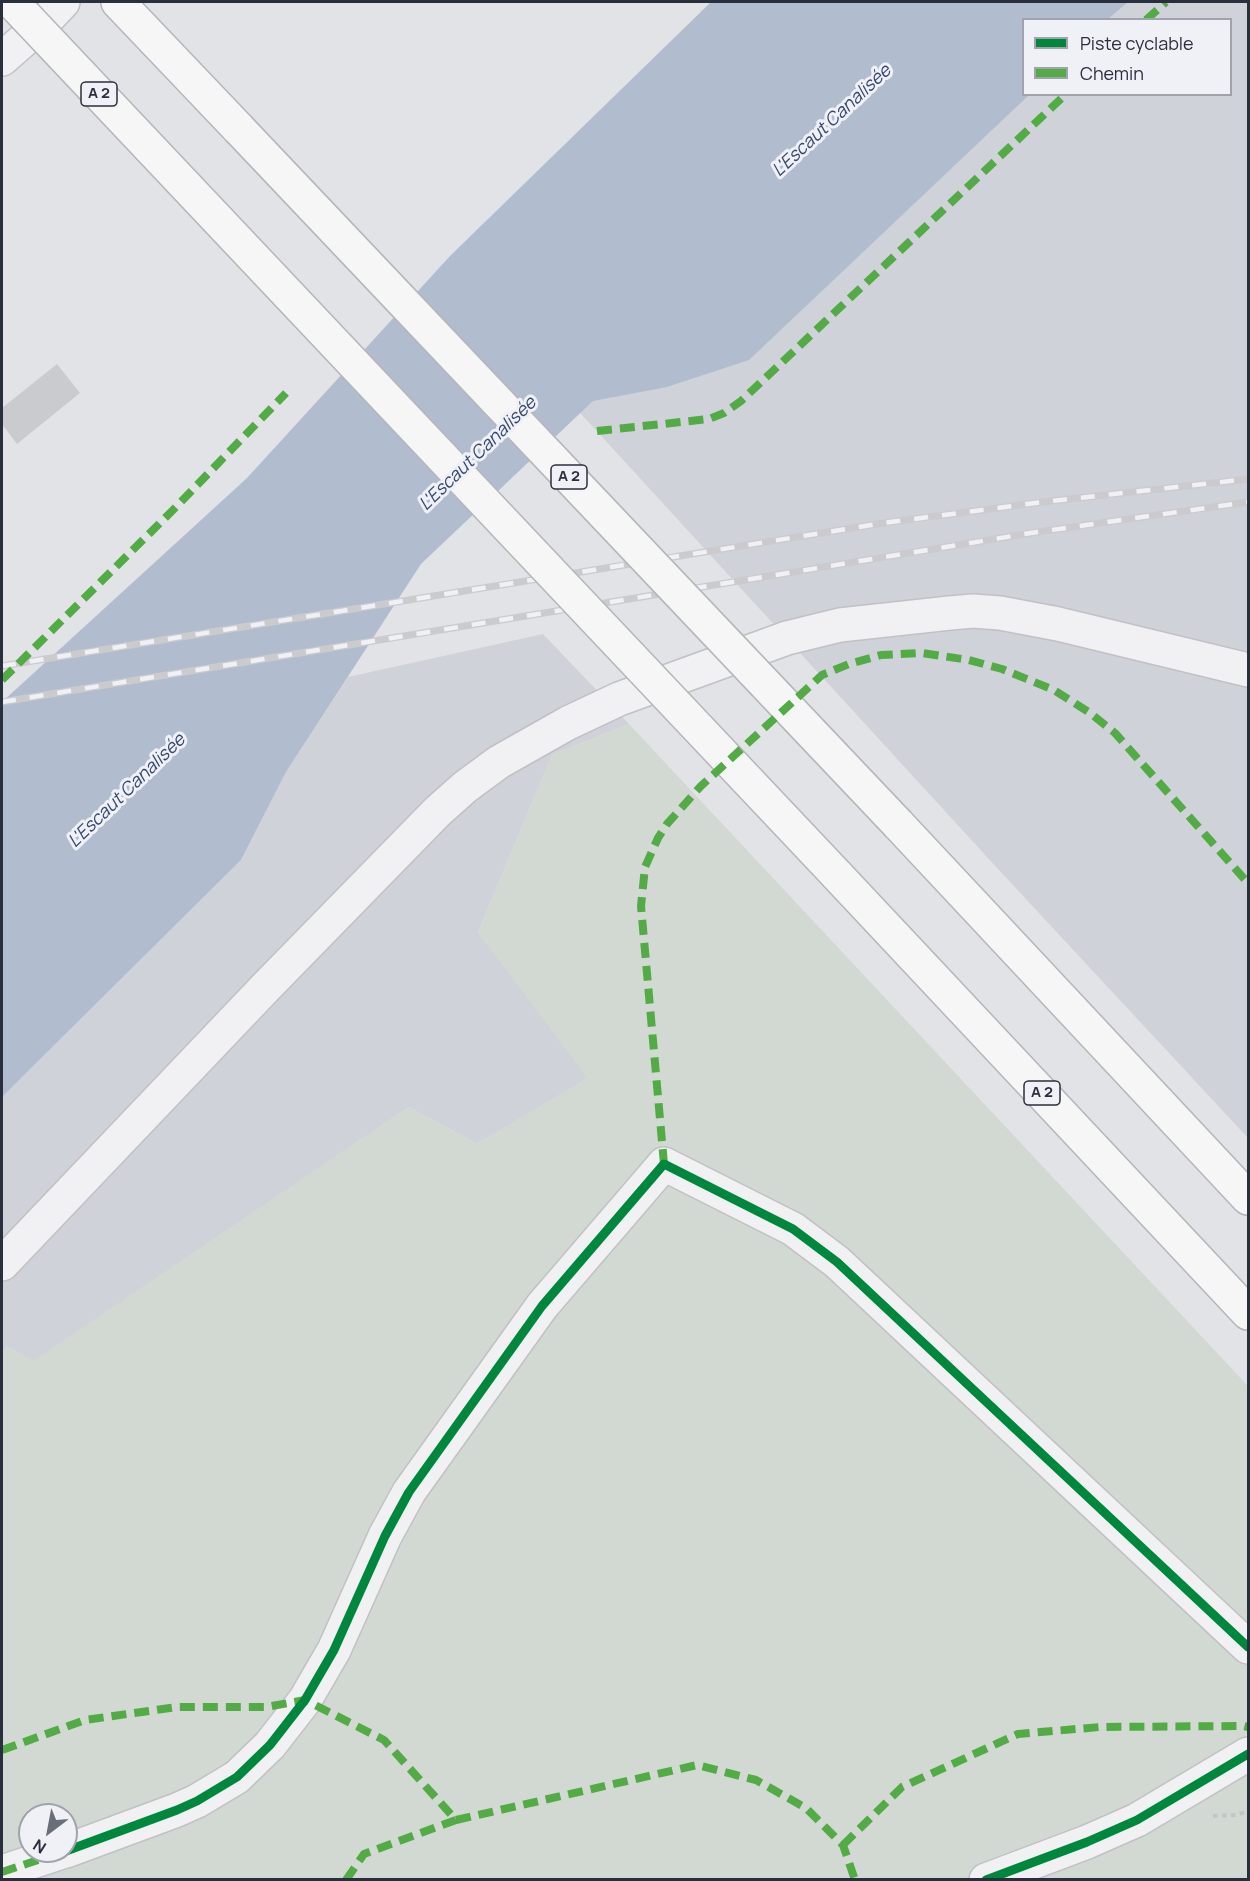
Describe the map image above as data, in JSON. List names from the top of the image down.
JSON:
{
  "streets": {
    "highway": ["A 2"]
  },
  "water": ["L'Escaut Canalisée"],
  "legend": ["Piste cyclable", "Chemin"],
  "north": "bottom left"
}
